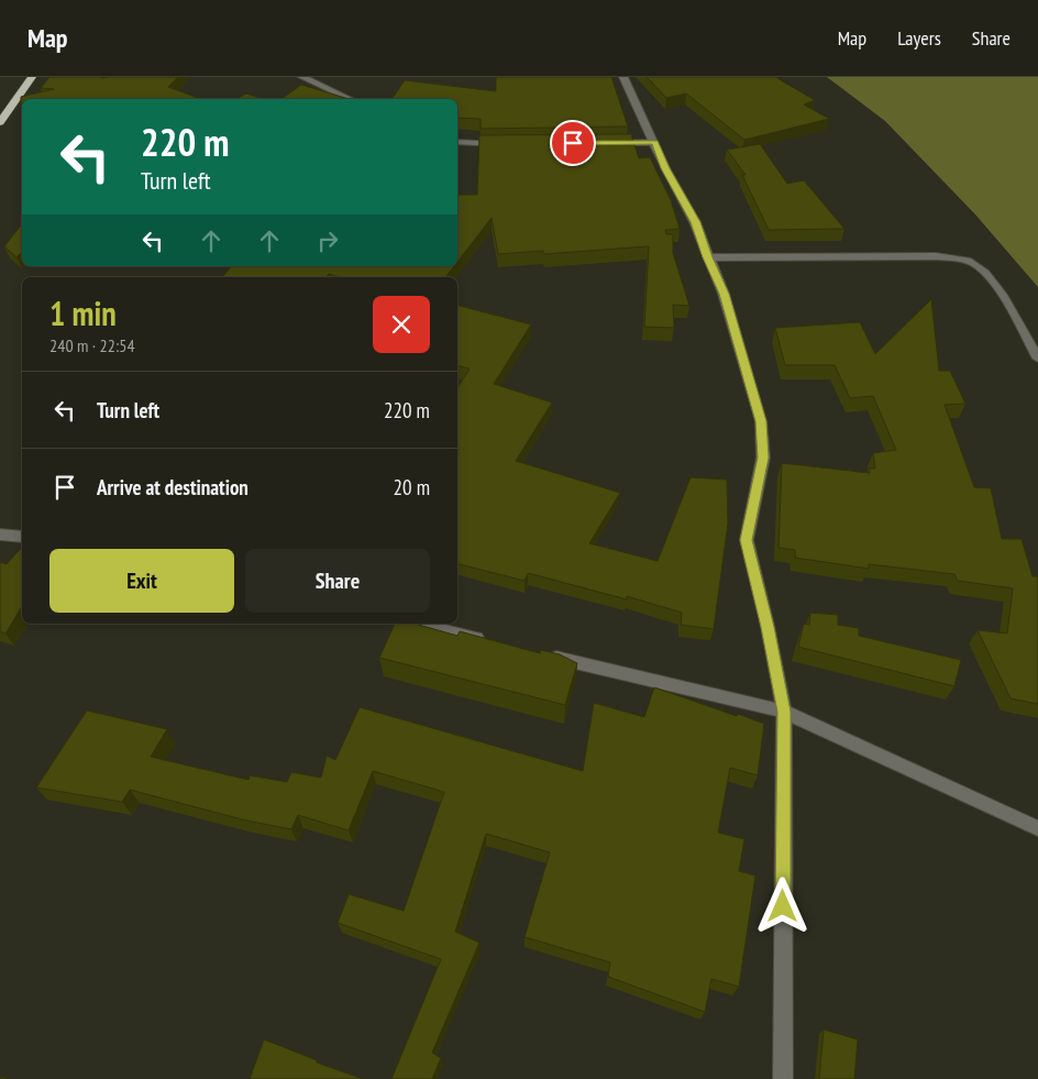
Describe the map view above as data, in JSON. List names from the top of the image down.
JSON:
{
  "page": {
    "header": "Map",
    "nav": ["Map", "Layers", "Share"],
    "turn": ["220 m", "Turn left"],
    "heading": ["1 min", "240 m · 22:54"],
    "list": [
      {
        "name": "Turn left",
        "value": "220 m"
      },
      {
        "name": "Arrive at destination",
        "value": "20 m"
      }
    ],
    "buttons": ["Exit", "Share"]
  }
}
